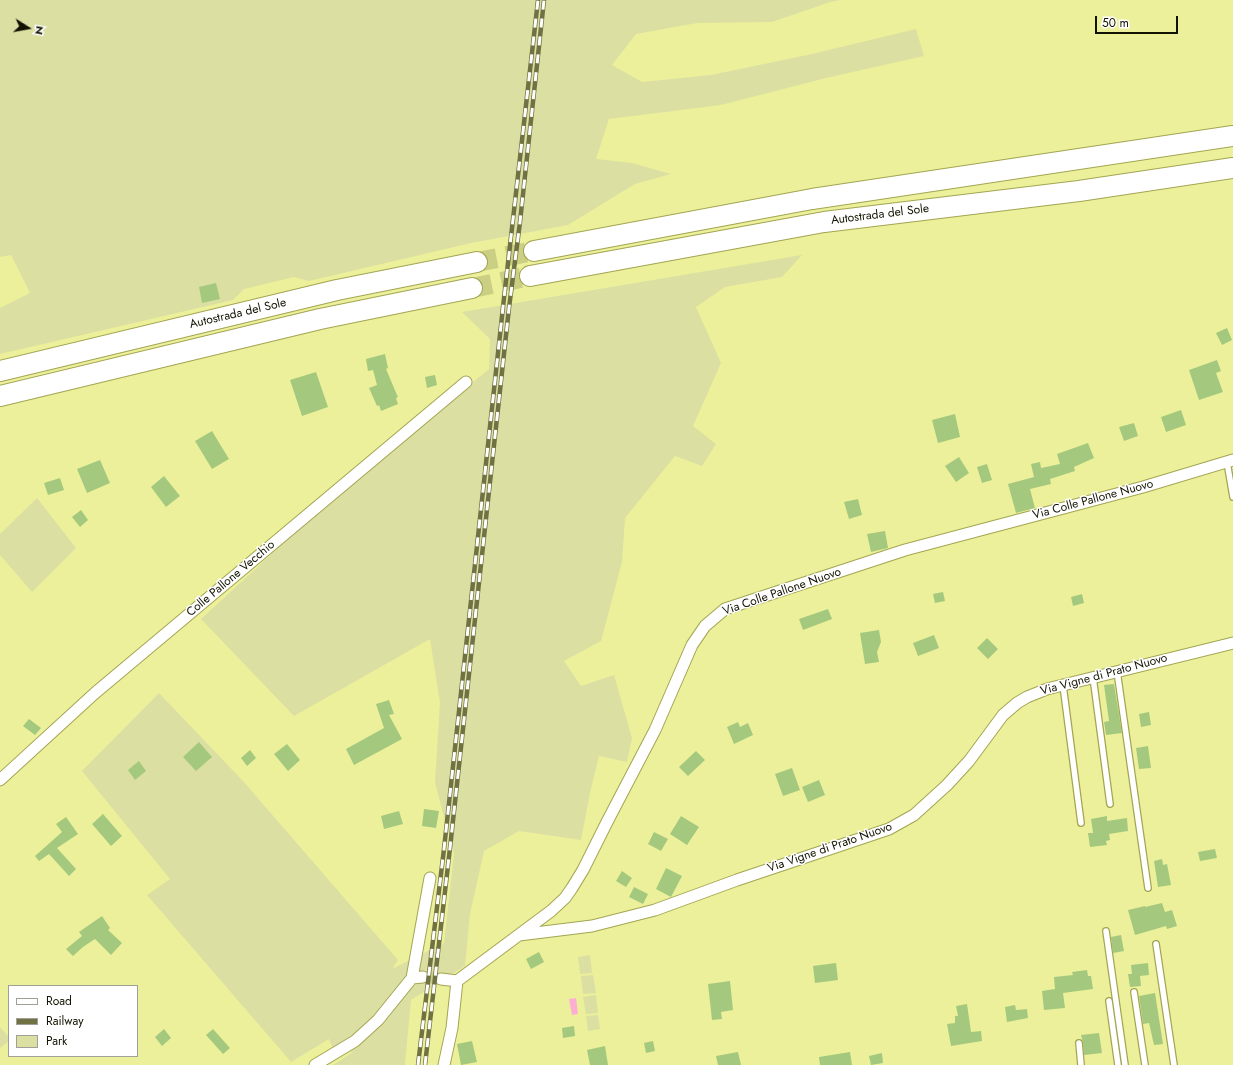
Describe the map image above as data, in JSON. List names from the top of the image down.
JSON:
{
  "streets": {
    "highway": ["Autostrada del Sole"],
    "street": ["Via Colle Pallone Nuovo", "Colle Pallone Vecchio", "Via Vigne di Prato Nuovo"]
  },
  "crossings": [
    ["Via Colle Pallone Nuovo", "Via Vigne di Prato Nuovo"]
  ],
  "legend": ["Road", "Railway", "Park"],
  "scale_bar": "50 m",
  "north": "right"
}
